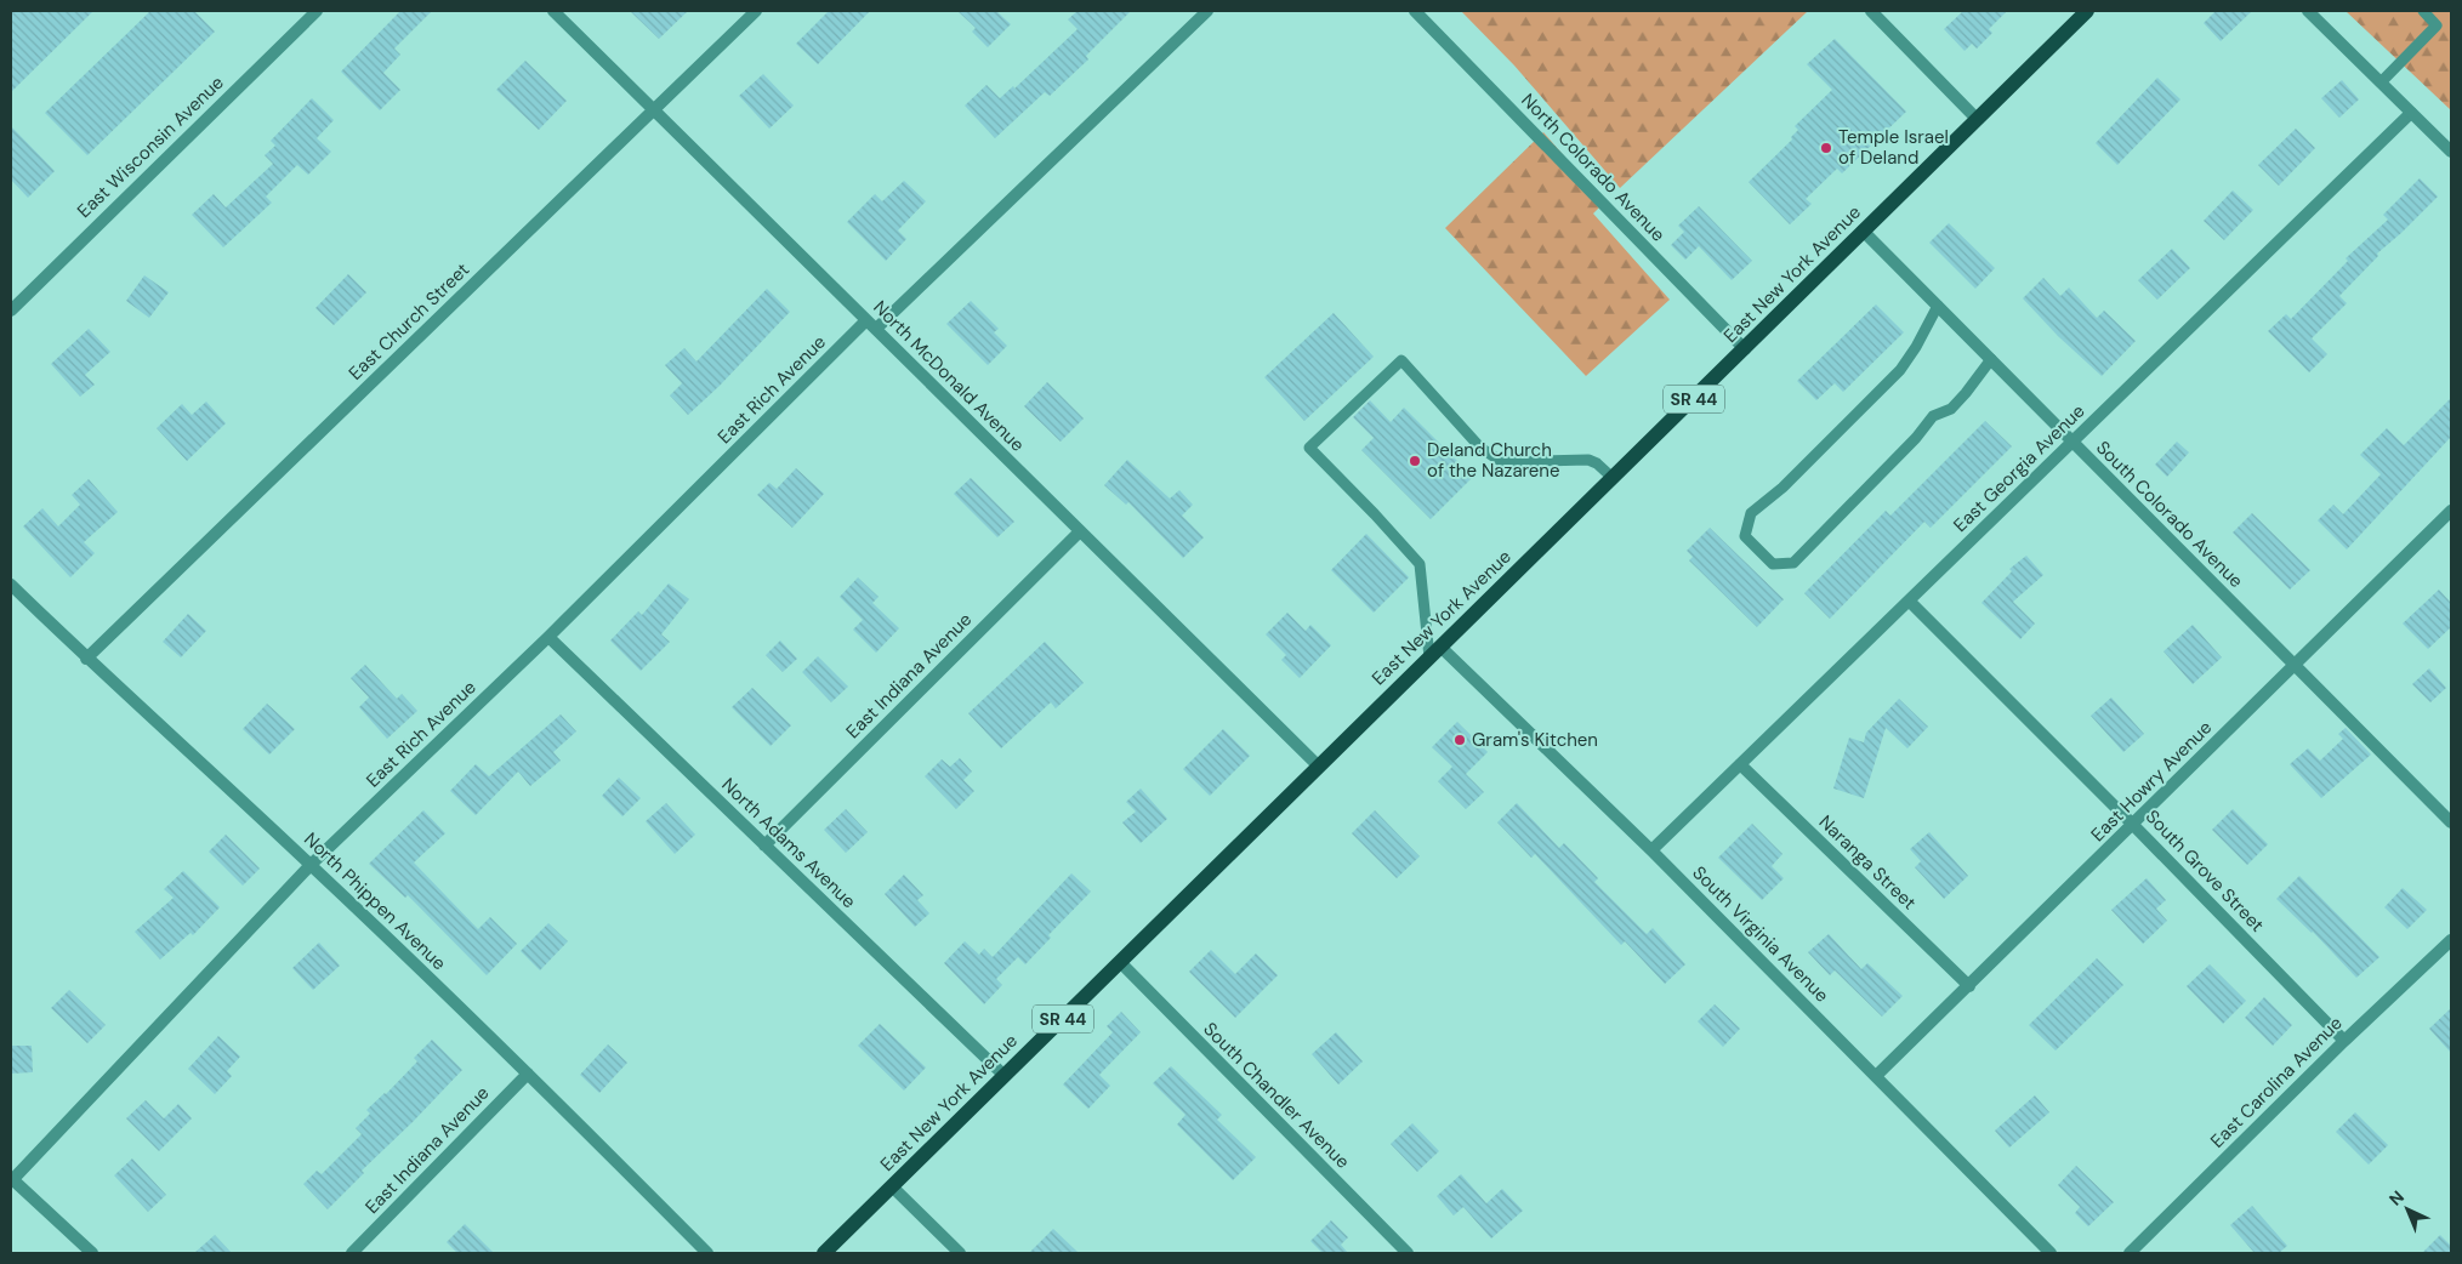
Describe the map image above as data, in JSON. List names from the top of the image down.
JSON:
{
  "streets": {
    "main road": ["East New York Avenue", "SR 44"],
    "street": [
      "East Wisconsin Avenue",
      "North Colorado Avenue",
      "East Church Street",
      "North McDonald Avenue",
      "East Rich Avenue",
      "East Georgia Avenue",
      "South Colorado Avenue",
      "East Indiana Avenue",
      "East Howry Avenue",
      "North Adams Avenue",
      "Naranga Street",
      "South Grove Street",
      "North Phippen Avenue",
      "South Virginia Avenue",
      "East Carolina Avenue",
      "South Chandler Avenue"
    ]
  },
  "crossings": [
    ["North Colorado Avenue", "East New York Avenue"],
    ["East New York Avenue", "North McDonald Avenue"],
    ["East New York Avenue", "South Colorado Avenue"],
    ["East New York Avenue", "North Adams Avenue"],
    ["East New York Avenue", "South Virginia Avenue"],
    ["East New York Avenue", "South Chandler Avenue"],
    ["East Church Street", "North McDonald Avenue"],
    ["East Church Street", "North Phippen Avenue"],
    ["North McDonald Avenue", "East Rich Avenue"],
    ["North McDonald Avenue", "East Indiana Avenue"],
    ["East Rich Avenue", "North Adams Avenue"],
    ["East Rich Avenue", "North Phippen Avenue"],
    ["East Georgia Avenue", "South Colorado Avenue"],
    ["East Georgia Avenue", "Naranga Street"],
    ["East Georgia Avenue", "South Grove Street"],
    ["East Georgia Avenue", "South Virginia Avenue"],
    ["South Colorado Avenue", "East Howry Avenue"],
    ["East Indiana Avenue", "North Adams Avenue"],
    ["East Indiana Avenue", "North Phippen Avenue"],
    ["East Howry Avenue", "Naranga Street"],
    ["East Howry Avenue", "South Grove Street"],
    ["East Howry Avenue", "South Virginia Avenue"],
    ["South Grove Street", "East Carolina Avenue"]
  ],
  "places": ["Temple Israel of Deland", "Deland Church of the Nazarene", "Gram's Kitchen"],
  "north": "top left"
}
